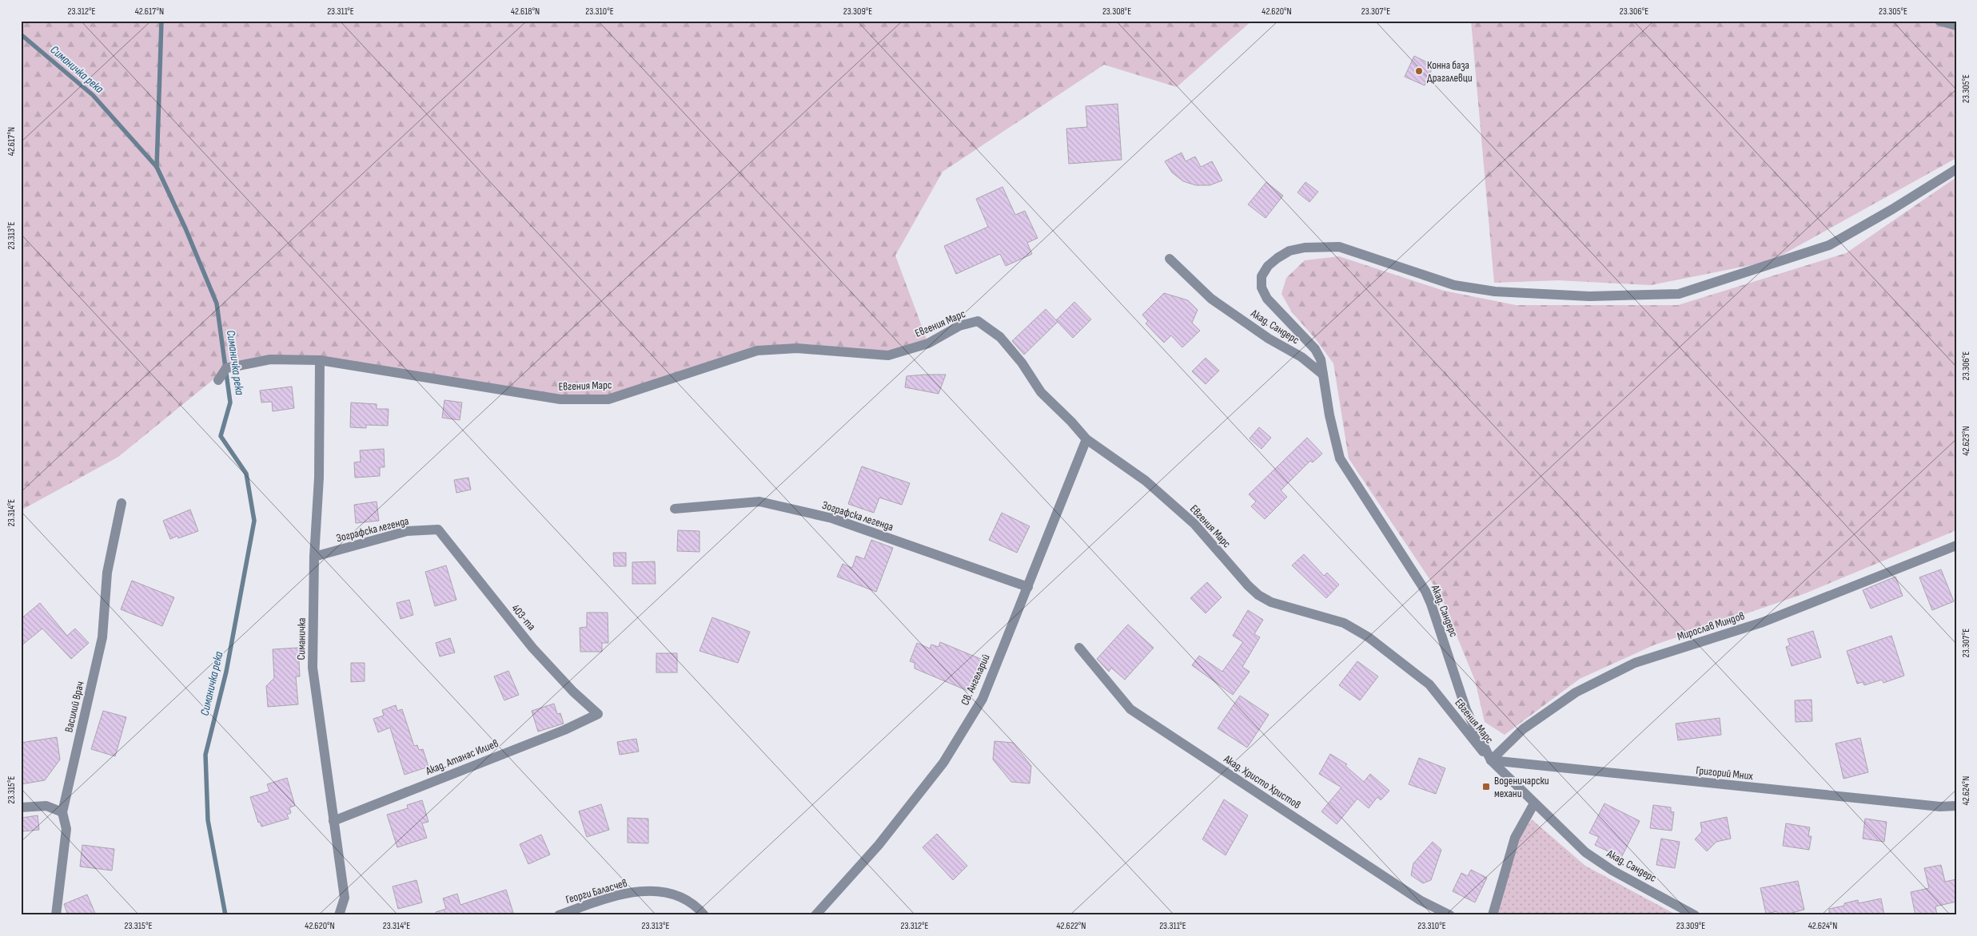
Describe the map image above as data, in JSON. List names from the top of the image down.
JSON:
{
  "streets": {
    "street": [
      "Евгения Марс",
      "Акад. Сандерс",
      "Зографска легенда",
      "403-та",
      "Мирослав Миндов",
      "Симаничка",
      "Св. Ангеларий",
      "Василий Врач",
      "Акад. Атанас Илиев",
      "Григорий Мних",
      "Акад. Христо Христов",
      "Георги Баласчев"
    ]
  },
  "crossings": [
    ["Евгения Марс", "Акад. Сандерс"],
    ["Евгения Марс", "Мирослав Миндов"],
    ["Евгения Марс", "Симаничка"],
    ["Евгения Марс", "Св. Ангеларий"],
    ["Евгения Марс", "Григорий Мних"],
    ["Акад. Сандерс", "Мирослав Миндов"],
    ["Акад. Сандерс", "Григорий Мних"],
    ["Зографска легенда", "403-та"],
    ["Зографска легенда", "Симаничка"],
    ["Зографска легенда", "Св. Ангеларий"],
    ["403-та", "Акад. Атанас Илиев"],
    ["Мирослав Миндов", "Григорий Мних"],
    ["Симаничка", "Акад. Атанас Илиев"]
  ],
  "water": ["Симаничка река"],
  "places": {
    "other": ["Конна база Драгалевци"],
    "transit": ["Воденичарски механи"]
  },
  "coordinates": [
    "23.312°E",
    "42.617°N",
    "23.311°E",
    "42.618°N",
    "23.310°E",
    "23.309°E",
    "23.308°E",
    "42.620°N",
    "23.307°E",
    "23.306°E",
    "23.305°E",
    "23.313°E",
    "42.623°N",
    "23.314°E",
    "23.315°E",
    "42.624°N",
    "42.622°N"
  ]
}
